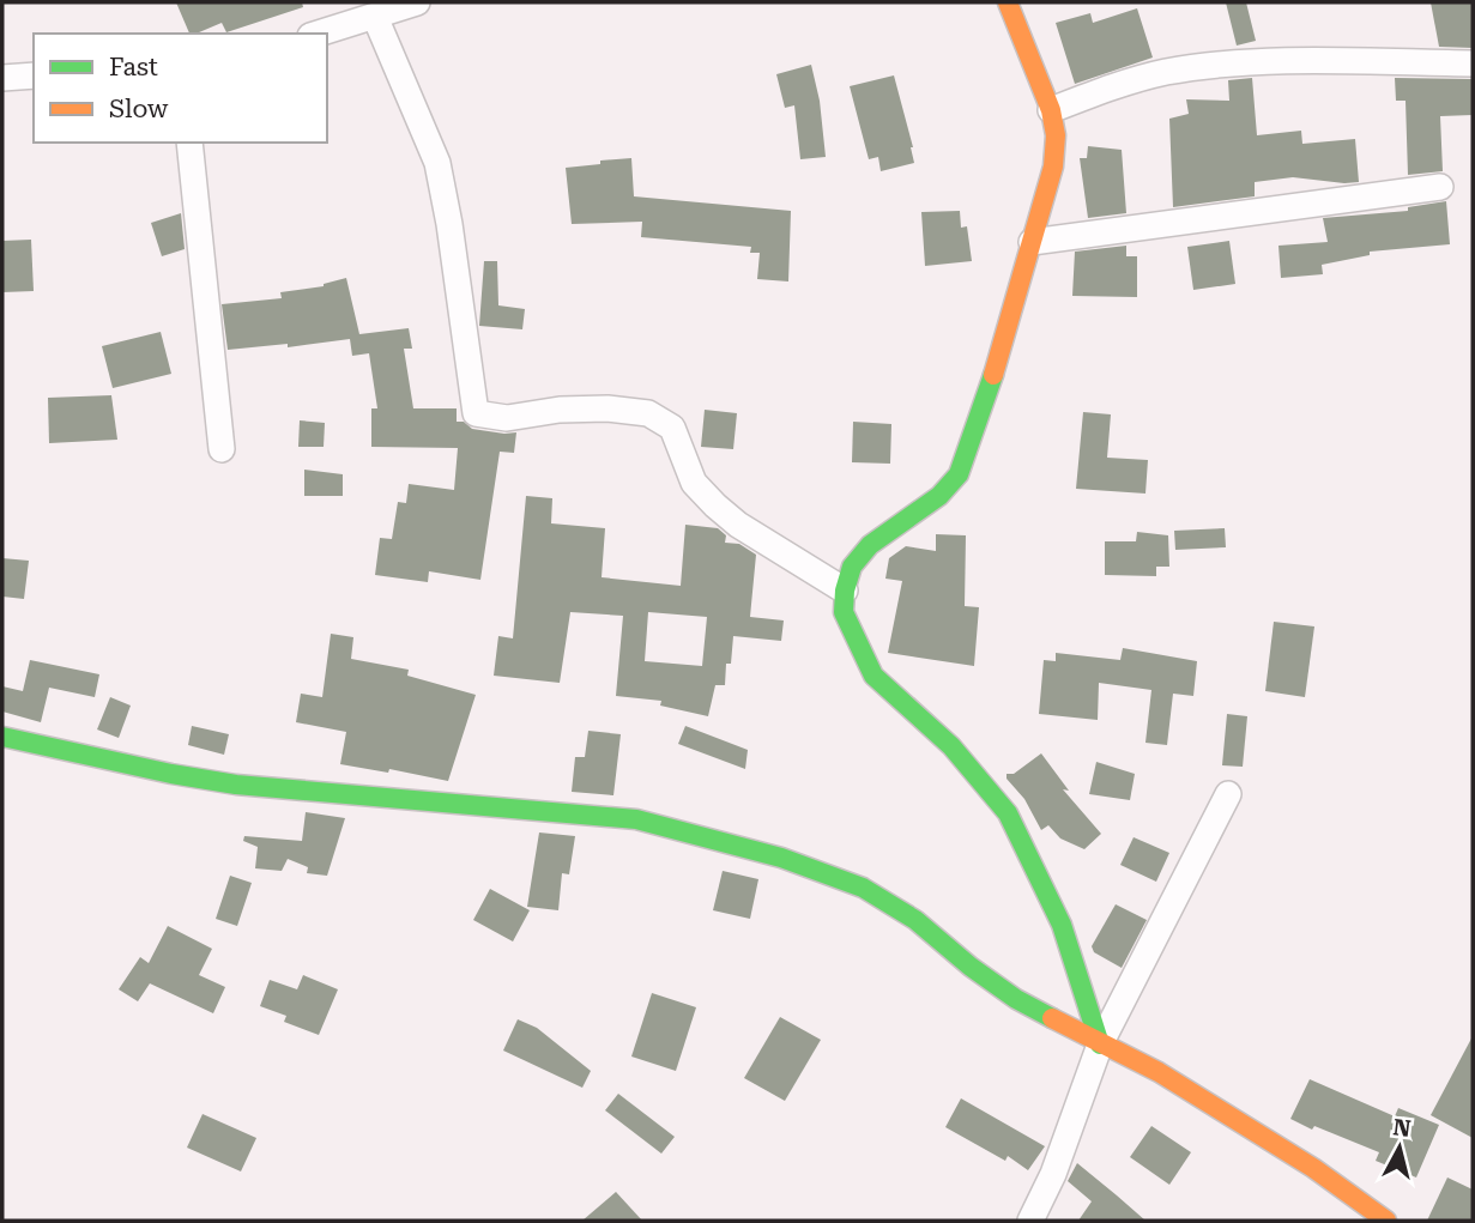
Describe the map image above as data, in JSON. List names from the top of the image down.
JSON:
{
  "legend": ["Fast", "Slow"],
  "north": "top"
}
